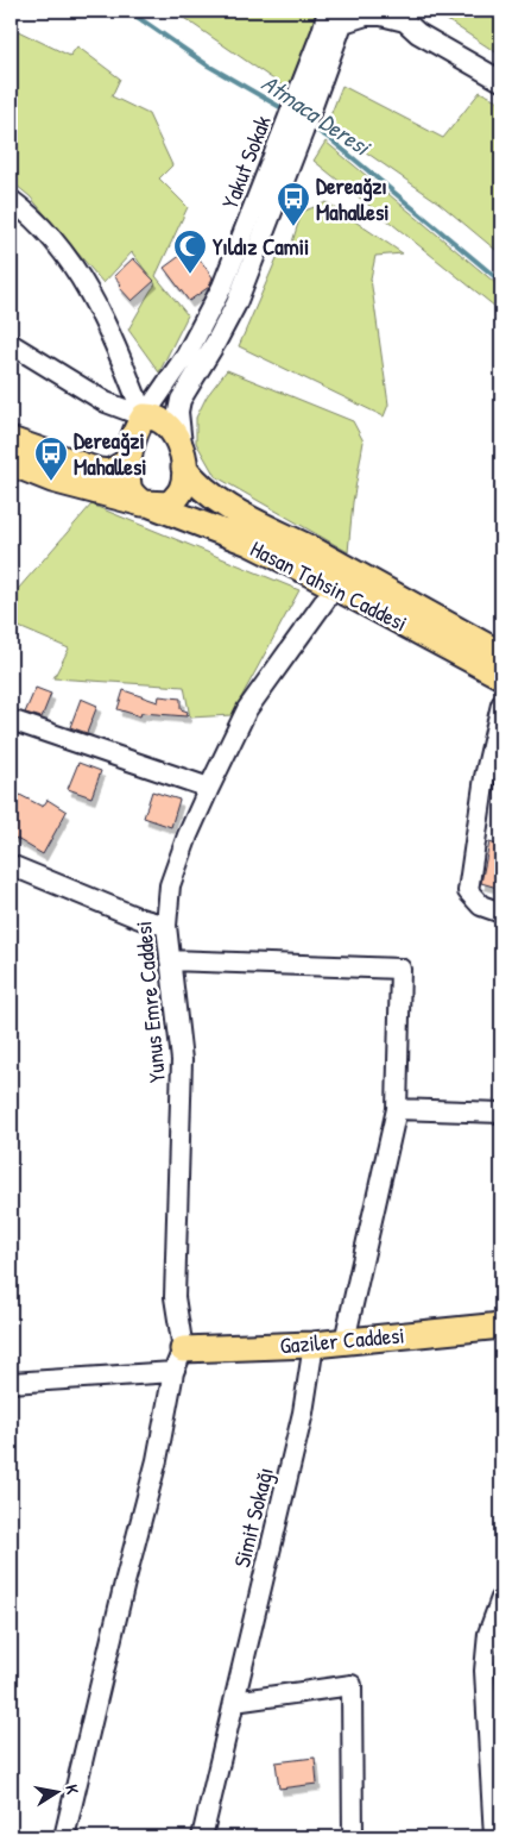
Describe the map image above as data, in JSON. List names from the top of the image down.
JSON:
{
  "streets": {
    "main road": ["Hasan Tahsin Caddesi", "Gaziler Caddesi"],
    "street": ["Yakut Sokak", "Yunus Emre Caddesi", "Simit Sokağı"]
  },
  "crossings": [
    ["Yakut Sokak", "Hasan Tahsin Caddesi"],
    ["Hasan Tahsin Caddesi", "Yunus Emre Caddesi"],
    ["Yunus Emre Caddesi", "Gaziler Caddesi"],
    ["Gaziler Caddesi", "Simit Sokağı"]
  ],
  "water": ["Atmaca Deresi"],
  "places": {
    "bus stop": ["Dereağzı Mahallesi", "Dereağzi Mahallesi"],
    "mosque": ["Yıldız Camii"]
  },
  "north": "right"
}
